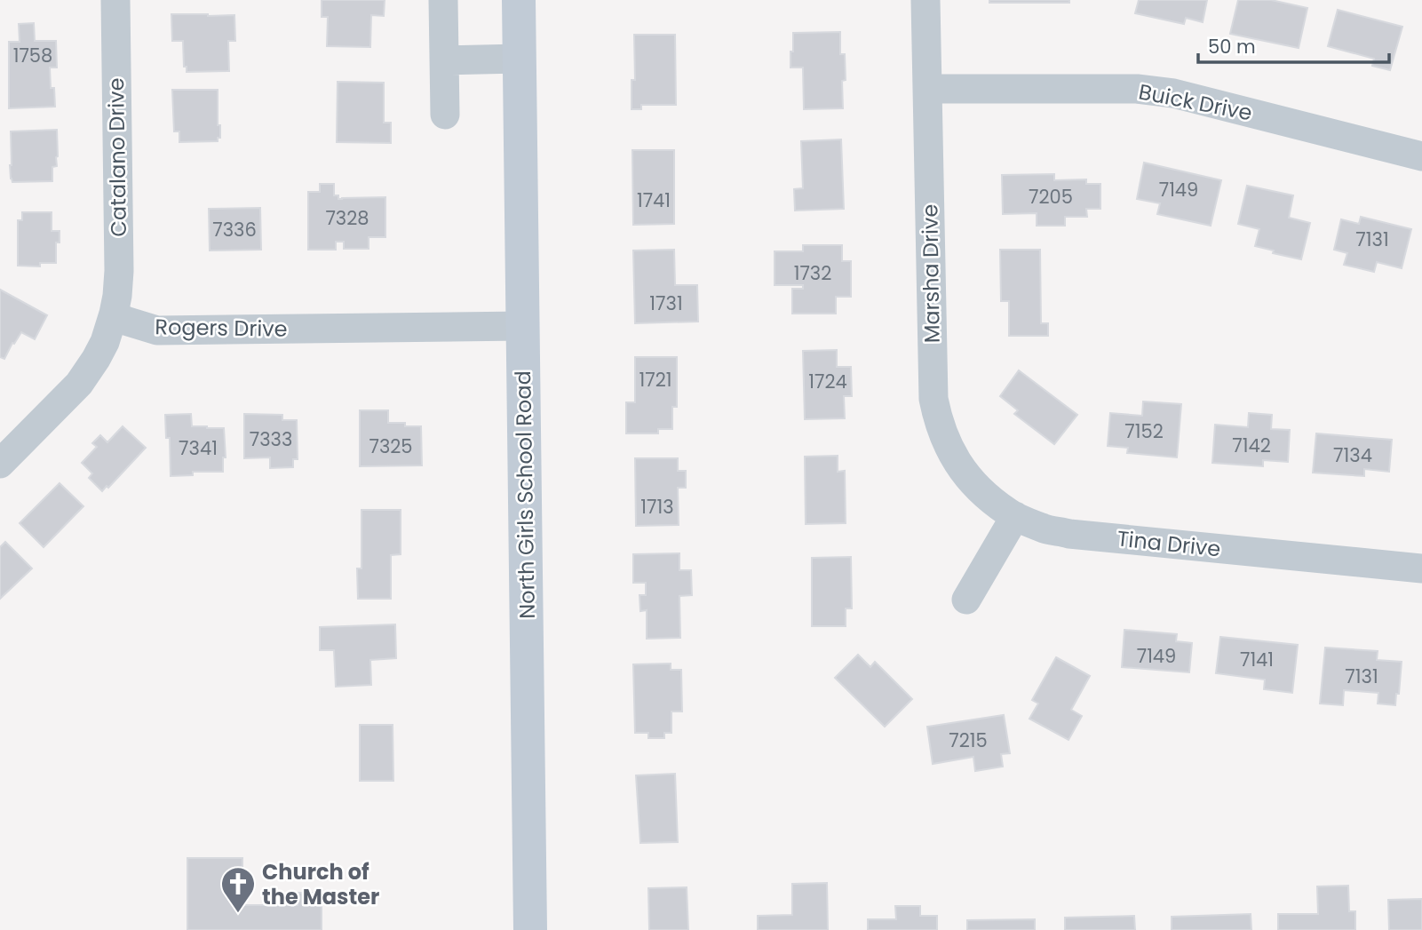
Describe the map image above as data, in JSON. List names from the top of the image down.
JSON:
{
  "streets": {
    "main road": ["North Girls School Road"],
    "street": [
      "Buick Drive",
      "Catalano Drive",
      "Marsha Drive",
      "Rogers Drive",
      "Tina Drive"
    ]
  },
  "crossings": [
    ["Buick Drive", "Marsha Drive"],
    ["Catalano Drive", "Rogers Drive"],
    ["Marsha Drive", "Tina Drive"],
    ["Rogers Drive", "North Girls School Road"]
  ],
  "places": {
    "church": ["Church of the Master"]
  },
  "house_numbers": [
    "1758",
    "7149",
    "7205",
    "1741",
    "7328",
    "7336",
    "7131",
    "1732",
    "1731",
    "1721",
    "1724",
    "7152",
    "7333",
    "7142",
    "7325",
    "7341",
    "7134",
    "1713",
    "7149",
    "7141",
    "7131",
    "7215"
  ],
  "scale_bar": "50 m"
}
